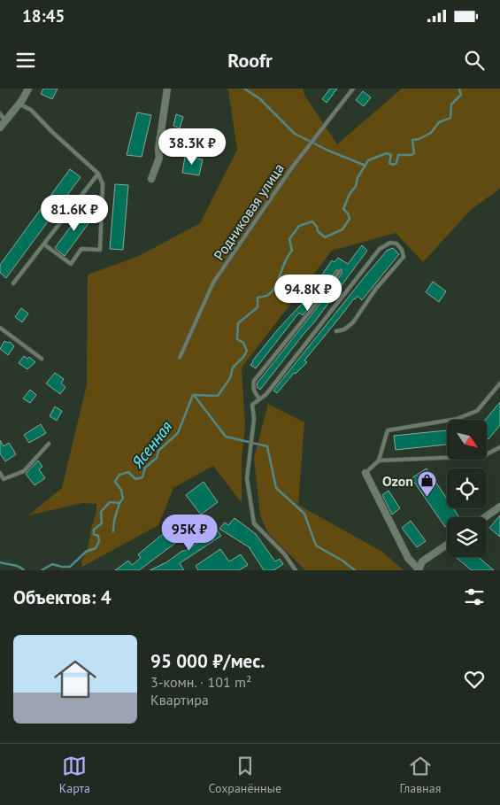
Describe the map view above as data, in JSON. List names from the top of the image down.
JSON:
{
  "streets": {
    "lane": ["Родниковая улица"]
  },
  "water": ["Ясенная"],
  "places": {
    "shop": ["Ozon"]
  },
  "north": "bottom right",
  "page": {
    "status": "18:45",
    "header": "Roofr",
    "price": [
      "38.3K ₽",
      "81.6K ₽",
      "94.8K ₽",
      "95K ₽"
    ],
    "heading": "Объектов: 4",
    "list": [
      {
        "name": "95 000 ₽/мес.",
        "note": "3-комн. · 101 m² · Квартира"
      }
    ],
    "tabs": ["Карта", "Сохранённые", "Главная"]
  }
}
